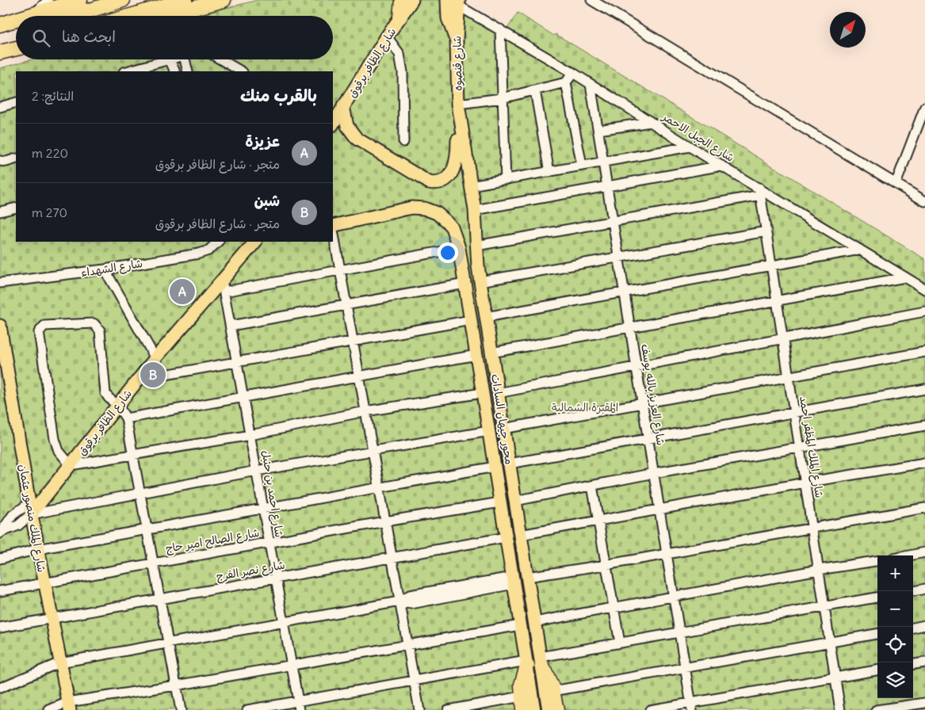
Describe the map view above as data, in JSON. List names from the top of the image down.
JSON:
{
  "streets": {
    "main road": [
      "شارع الظافر برقوق",
      "شارع قنصوه",
      "محور جيهان السادات",
      "شارع الملك منصور عثمان"
    ],
    "street": [
      "شارع الجبل الاحمر",
      "شارع الشهداء",
      "شارع العزيز بالله يوسف",
      "شارع الملك المظفر احمد",
      "شارع احمد بن حنبل",
      "شارع الصالح امير حاج",
      "شارع نصر الفرج"
    ]
  },
  "crossings": [
    ["شارع الظافر برقوق", "شارع احمد بن حنبل"],
    ["شارع الظافر برقوق", "شارع الملك منصور عثمان"],
    ["شارع قنصوه", "شارع الجبل الاحمر"],
    ["شارع قنصوه", "محور جيهان السادات"],
    ["شارع الجبل الاحمر", "شارع العزيز بالله يوسف"],
    ["شارع الجبل الاحمر", "شارع الملك المظفر احمد"],
    ["محور جيهان السادات", "شارع الصالح امير حاج"],
    ["محور جيهان السادات", "شارع نصر الفرج"],
    ["شارع احمد بن حنبل", "شارع الصالح امير حاج"],
    ["شارع احمد بن حنبل", "شارع نصر الفرج"],
    ["شارع الملك منصور عثمان", "شارع الصالح امير حاج"],
    ["شارع الملك منصور عثمان", "شارع نصر الفرج"]
  ],
  "parks": ["المقبرة الشمالية"],
  "north": "top right",
  "page": {
    "search": "ابحث هنا",
    "heading": ["بالقرب منك", "النتائج: 2"],
    "list": [
      {
        "mark": "A",
        "name": "عزيزة",
        "note": "متجر · شارع الظافر برقوق",
        "value": "220 m"
      },
      {
        "mark": "B",
        "name": "شبن",
        "note": "متجر · شارع الظافر برقوق",
        "value": "270 m"
      }
    ],
    "pins": ["A", "B"],
    "map_buttons": ["+", "−"]
  }
}
